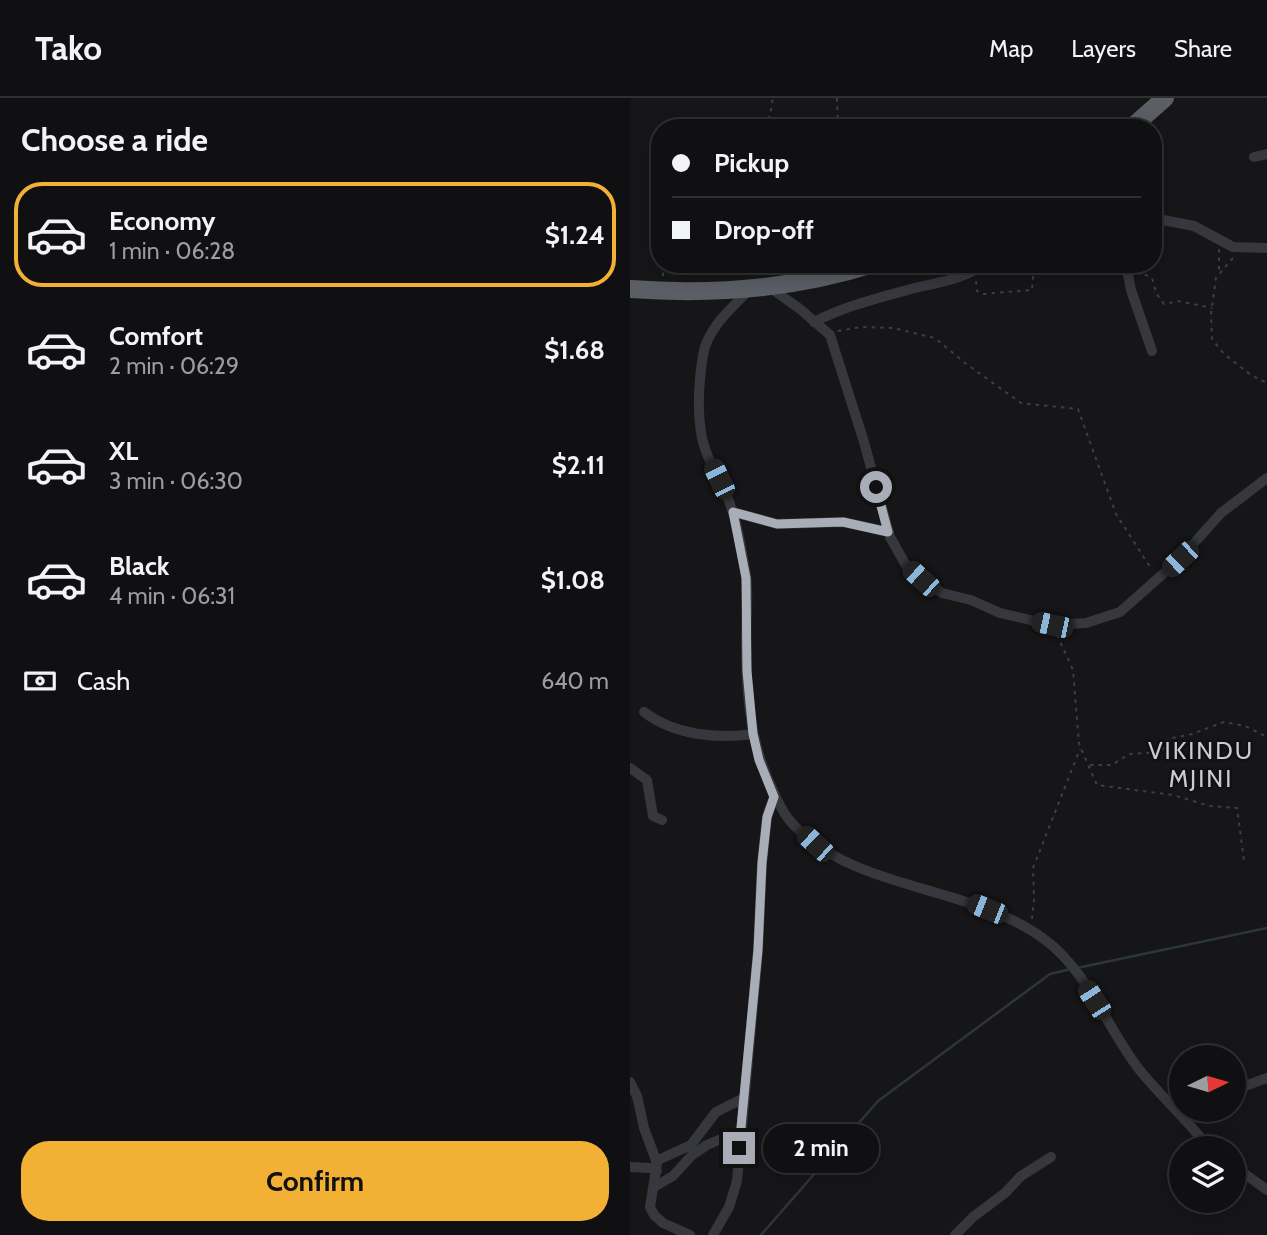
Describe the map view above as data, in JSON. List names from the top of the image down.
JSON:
{
  "districts": ["VIKINDU MJINI"],
  "north": "right",
  "page": {
    "header": "Tako",
    "nav": ["Map", "Layers", "Share"],
    "heading": "Choose a ride",
    "banner": ["Pickup", "Drop-off"],
    "list": [
      {
        "name": "Economy",
        "note": "1 min · 06:28",
        "value": "$1.24"
      },
      {
        "name": "Comfort",
        "note": "2 min · 06:29",
        "value": "$1.68"
      },
      {
        "name": "XL",
        "note": "3 min · 06:30",
        "value": "$2.11"
      },
      {
        "name": "Black",
        "note": "4 min · 06:31",
        "value": "$1.08"
      }
    ],
    "pay": ["Cash", "640 m"],
    "bubble": "2 min",
    "buttons": "Confirm"
  }
}
